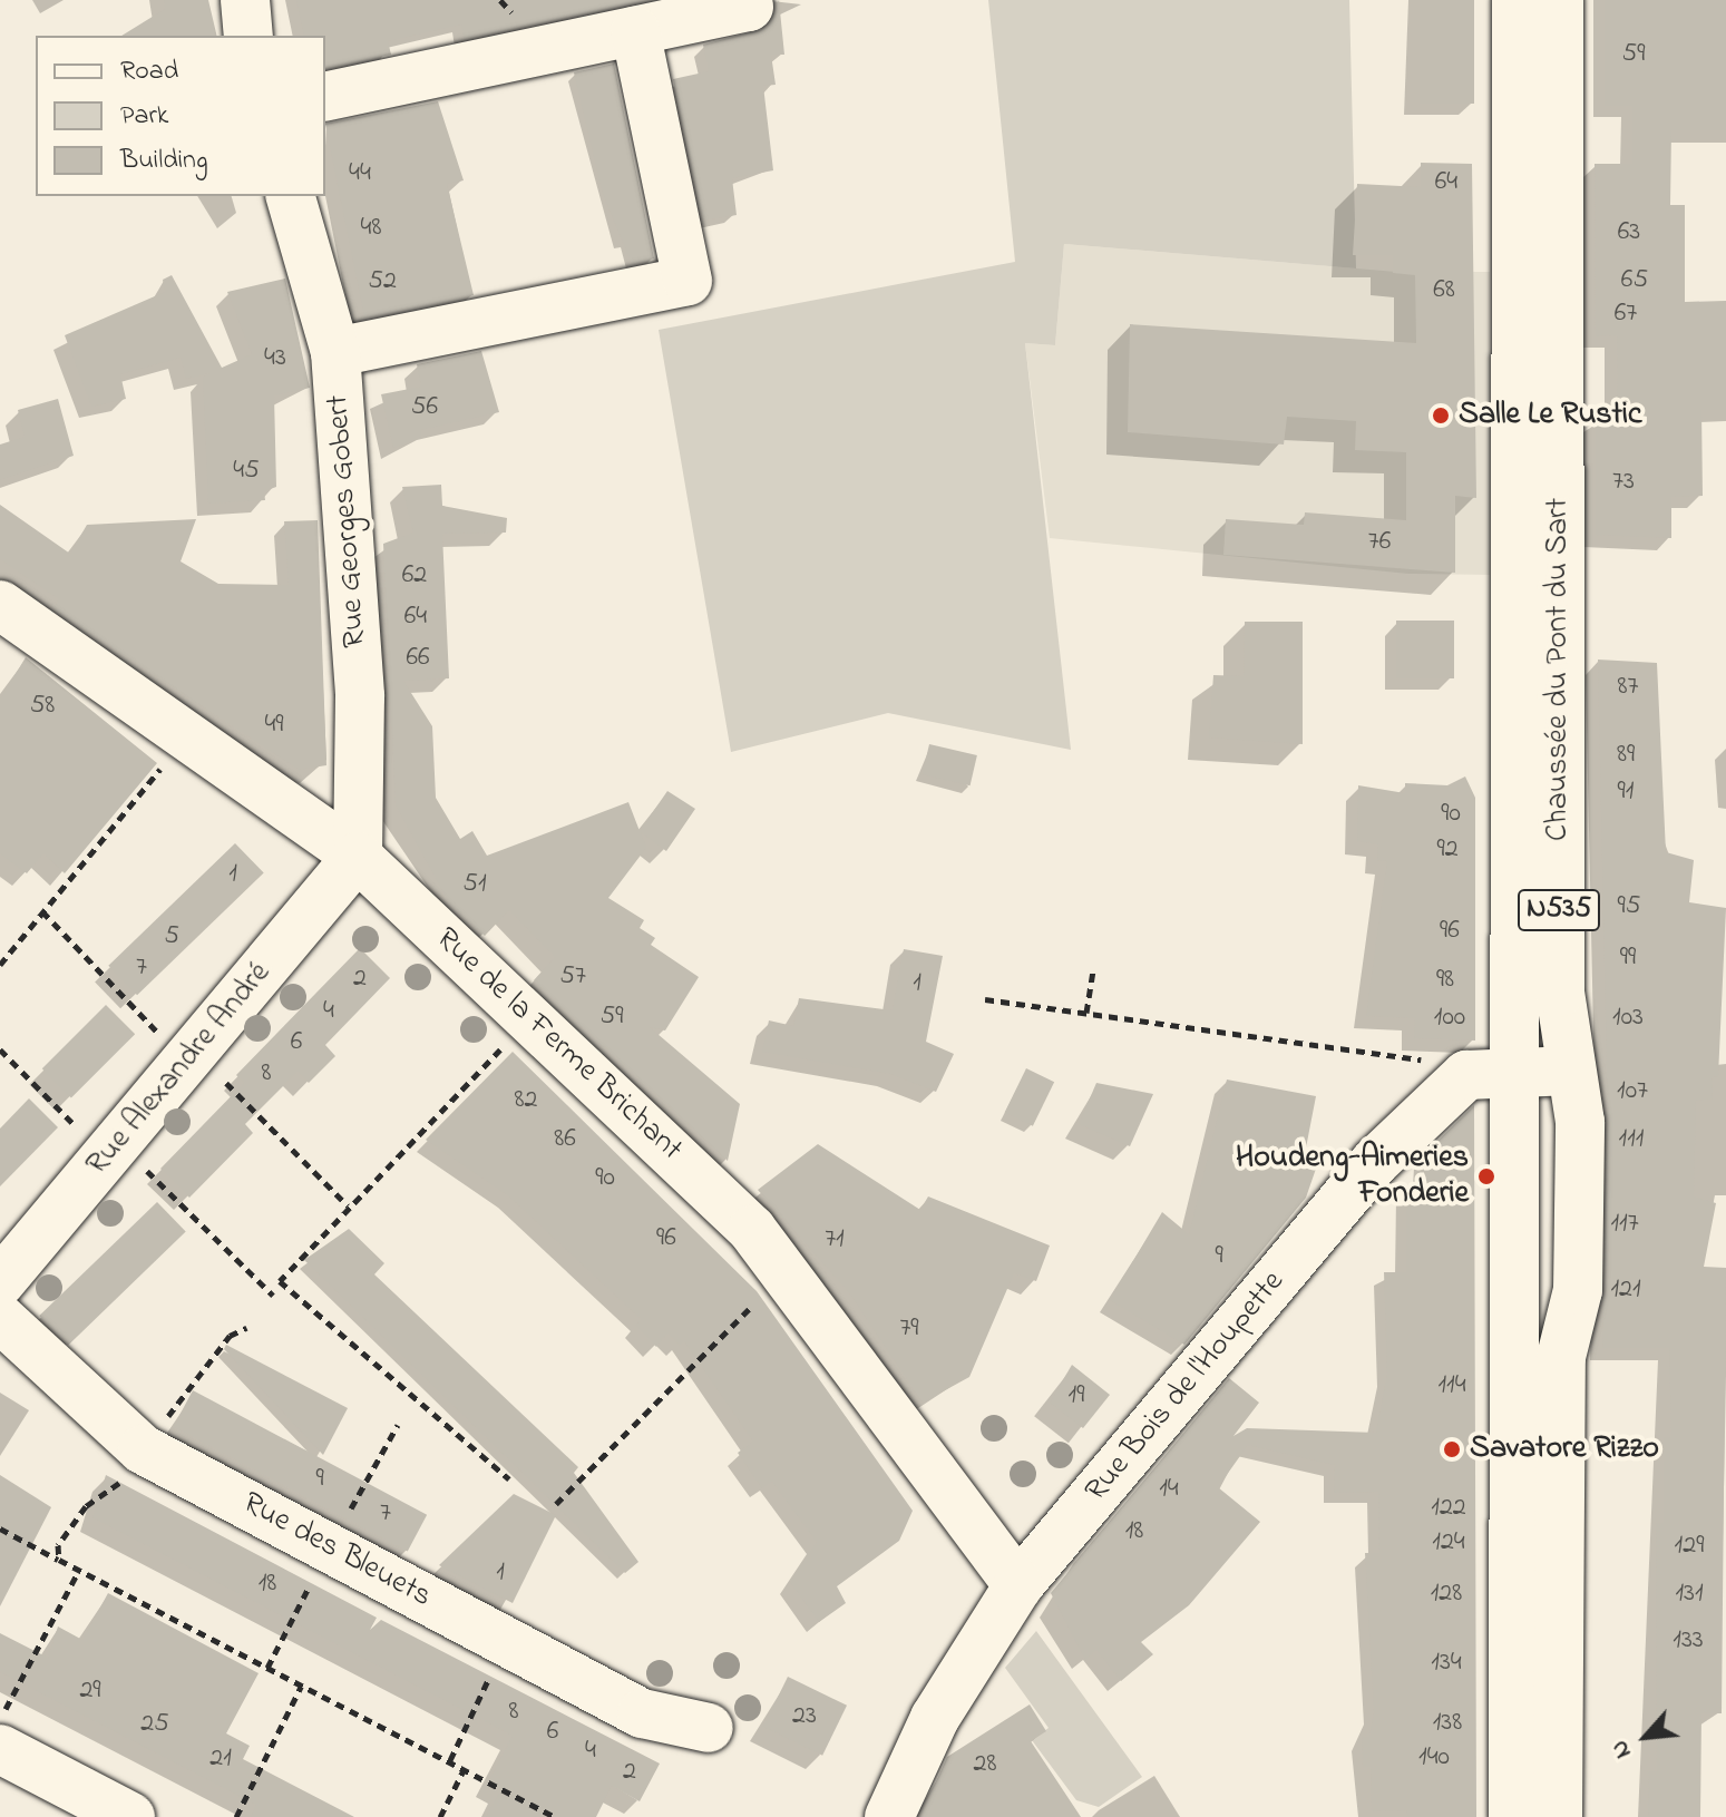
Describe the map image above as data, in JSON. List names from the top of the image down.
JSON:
{
  "streets": {
    "street": [
      "Rue Georges Gobert",
      "Chaussée du Pont du Sart",
      "N535",
      "Rue de la Ferme Brichant",
      "Rue Alexandre André",
      "Rue Bois de l'Houpette",
      "Rue des Bleuets"
    ]
  },
  "crossings": [
    ["Rue Georges Gobert", "Rue de la Ferme Brichant"],
    ["Rue Georges Gobert", "Rue Alexandre André"],
    ["Rue de la Ferme Brichant", "Rue Alexandre André"],
    ["Rue de la Ferme Brichant", "Rue Bois de l'Houpette"]
  ],
  "places": ["Salle Le Rustic", "Houdeng-Aimeries Fonderie", "Savatore Rizzo"],
  "house_numbers": [
    "59",
    "44",
    "64",
    "48",
    "63",
    "65",
    "52",
    "68",
    "67",
    "43",
    "56",
    "45",
    "73",
    "76",
    "62",
    "64",
    "66",
    "87",
    "58",
    "49",
    "89",
    "91",
    "90",
    "92",
    "1",
    "51",
    "95",
    "96",
    "5",
    "99",
    "7",
    "57",
    "2",
    "98",
    "1",
    "4",
    "59",
    "100",
    "103",
    "6",
    "8",
    "107",
    "82",
    "86",
    "111",
    "90",
    "117",
    "96",
    "71",
    "9",
    "121",
    "79",
    "114",
    "19",
    "9",
    "14",
    "122",
    "7",
    "18",
    "124",
    "129",
    "1",
    "18",
    "128",
    "131",
    "133",
    "134",
    "29",
    "8",
    "23",
    "138",
    "25",
    "6",
    "4",
    "140",
    "21",
    "28",
    "2"
  ],
  "legend": ["Road", "Park", "Building"],
  "north": "bottom left"
}
